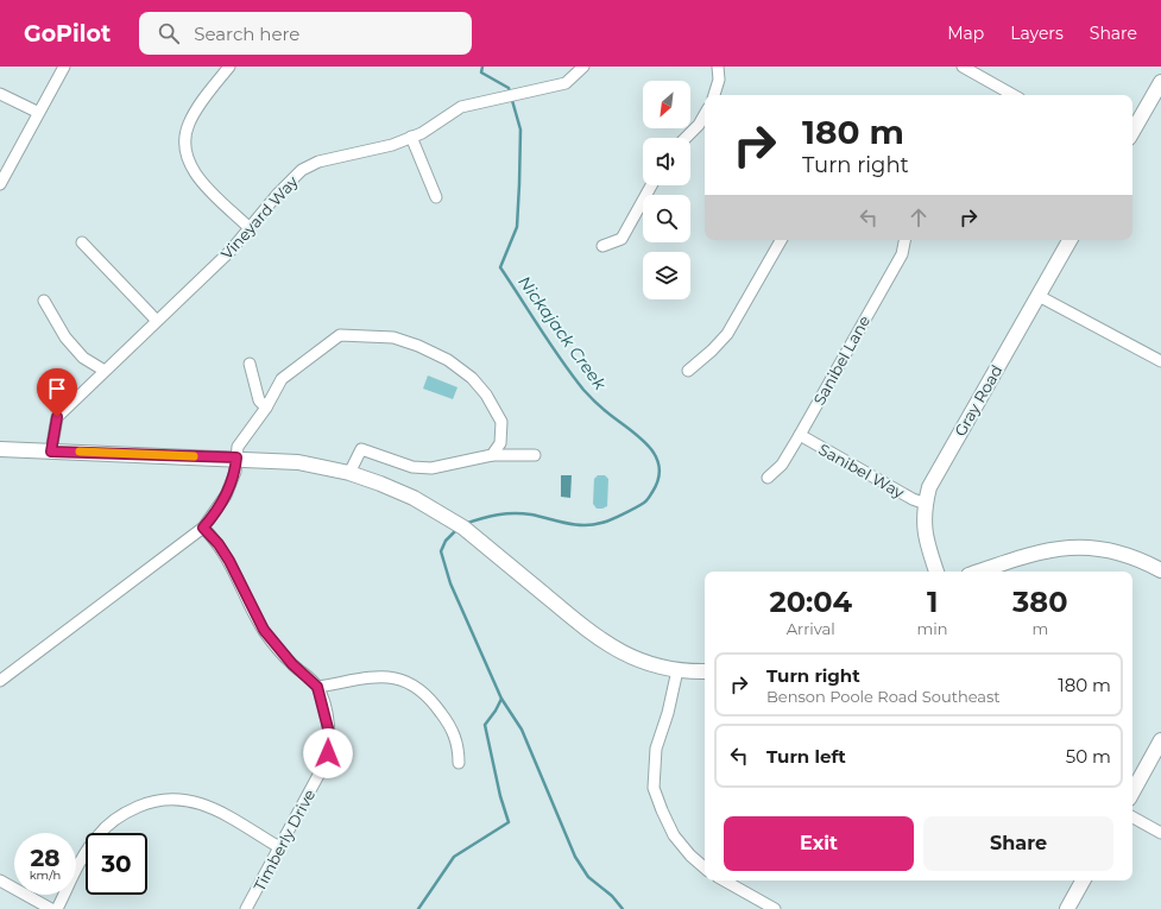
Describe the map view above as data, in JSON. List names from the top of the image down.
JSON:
{
  "streets": {
    "street": [
      "Vineyard Way",
      "Sanibel Lane",
      "Gray Road",
      "Sanibel Way",
      "Timberly Drive"
    ]
  },
  "crossings": [
    ["Sanibel Lane", "Sanibel Way"],
    ["Gray Road", "Sanibel Way"]
  ],
  "water": ["Nickajack Creek"],
  "north": "bottom left",
  "page": {
    "header": "GoPilot",
    "search": "Search here",
    "nav": ["Map", "Layers", "Share"],
    "turn": ["180 m", "Turn right"],
    "eta": [
      "20:04",
      "Arrival",
      "1",
      "min",
      "380",
      "m"
    ],
    "list": [
      {
        "name": "Turn right",
        "note": "Benson Poole Road Southeast",
        "value": "180 m"
      },
      {
        "name": "Turn left",
        "value": "50 m"
      }
    ],
    "buttons": ["Exit", "Share"],
    "speed": "28 km/h",
    "limit": "30"
  }
}
